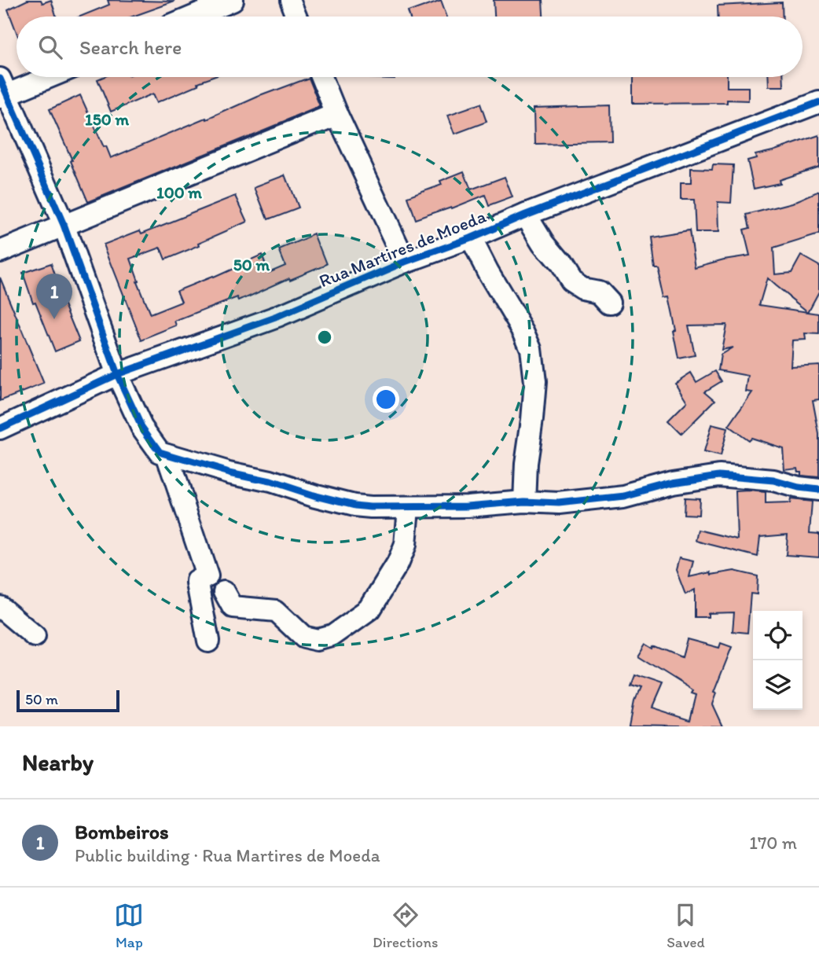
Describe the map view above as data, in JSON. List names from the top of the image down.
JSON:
{
  "streets": {
    "street": ["Rua Martires de Moeda"]
  },
  "scale_bar": "50 m",
  "page": {
    "search": "Search here",
    "pins": "1",
    "scale": "50 m",
    "heading": "Nearby",
    "list": [
      {
        "mark": "1",
        "name": "Bombeiros",
        "note": "Public building · Rua Martires de Moeda",
        "value": "170 m"
      }
    ],
    "nav": ["Map", "Directions", "Saved"]
  },
  "rings": ["150 m", "100 m", "50 m"]
}
